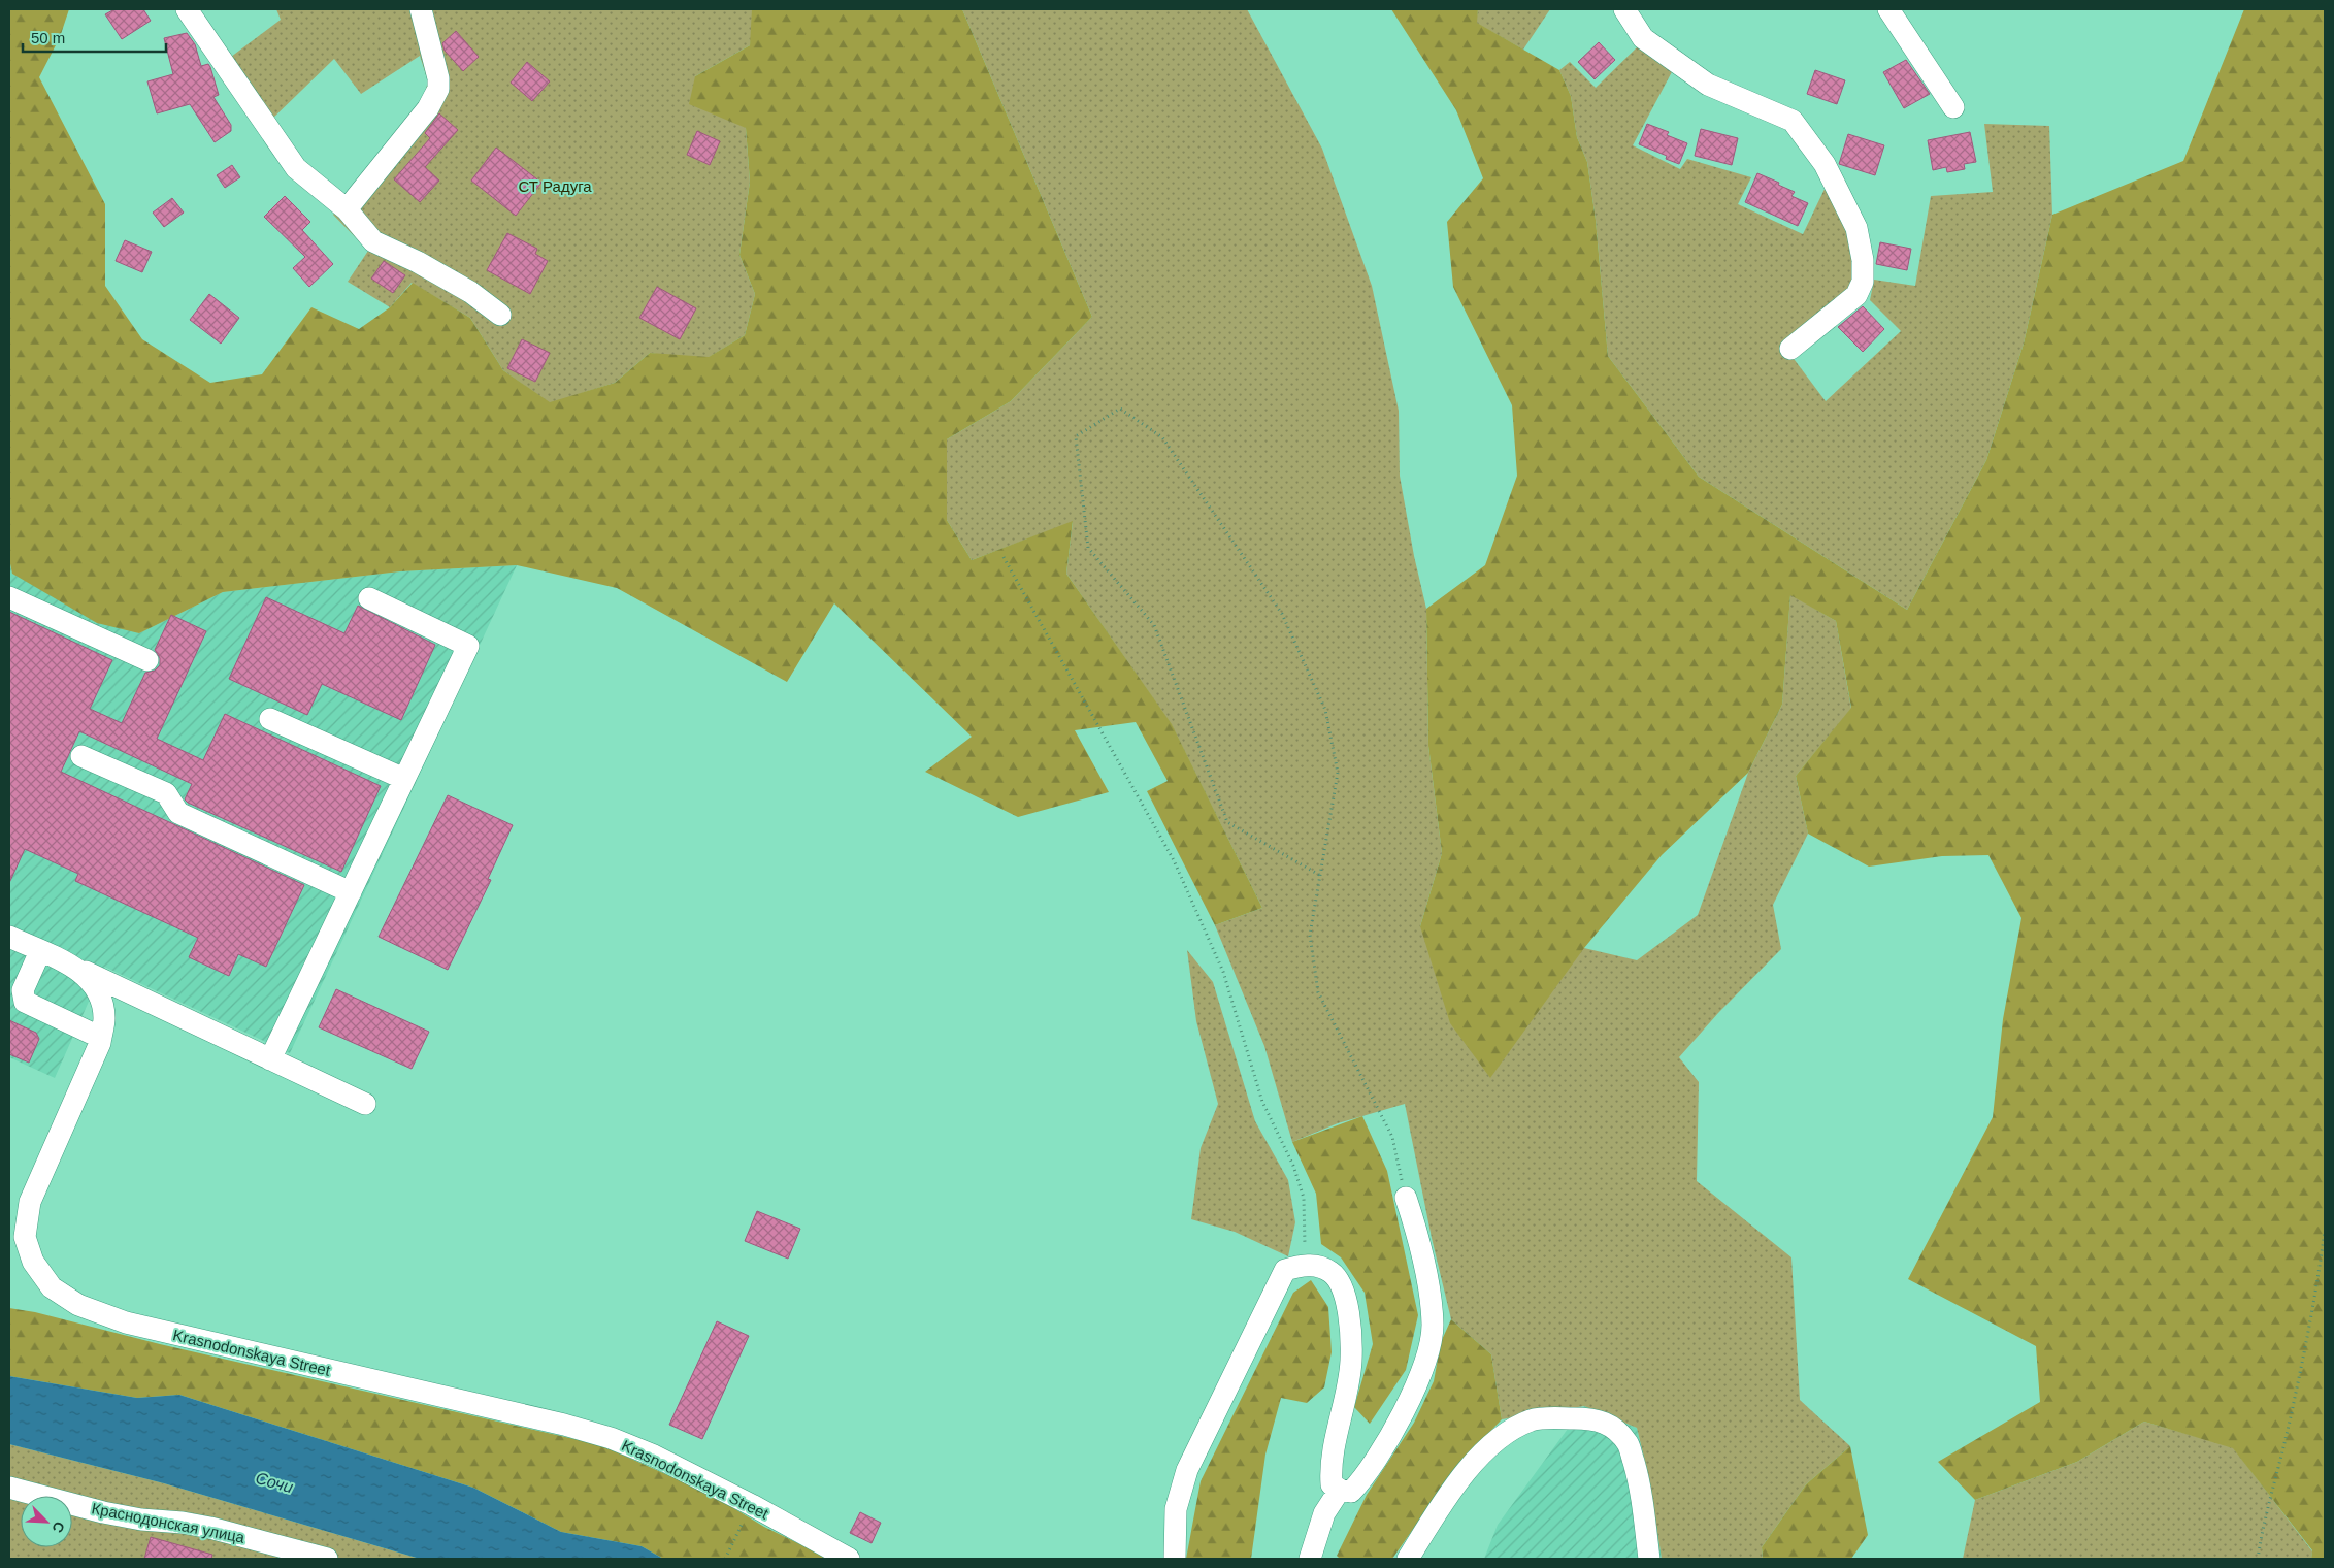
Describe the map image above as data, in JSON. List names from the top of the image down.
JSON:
{
  "streets": {
    "street": ["Krasnodonskaya Street", "Краснодонская улица"]
  },
  "water": ["Сочи"],
  "parks": ["СТ Радуга"],
  "scale_bar": "50 m",
  "north": "bottom right"
}
